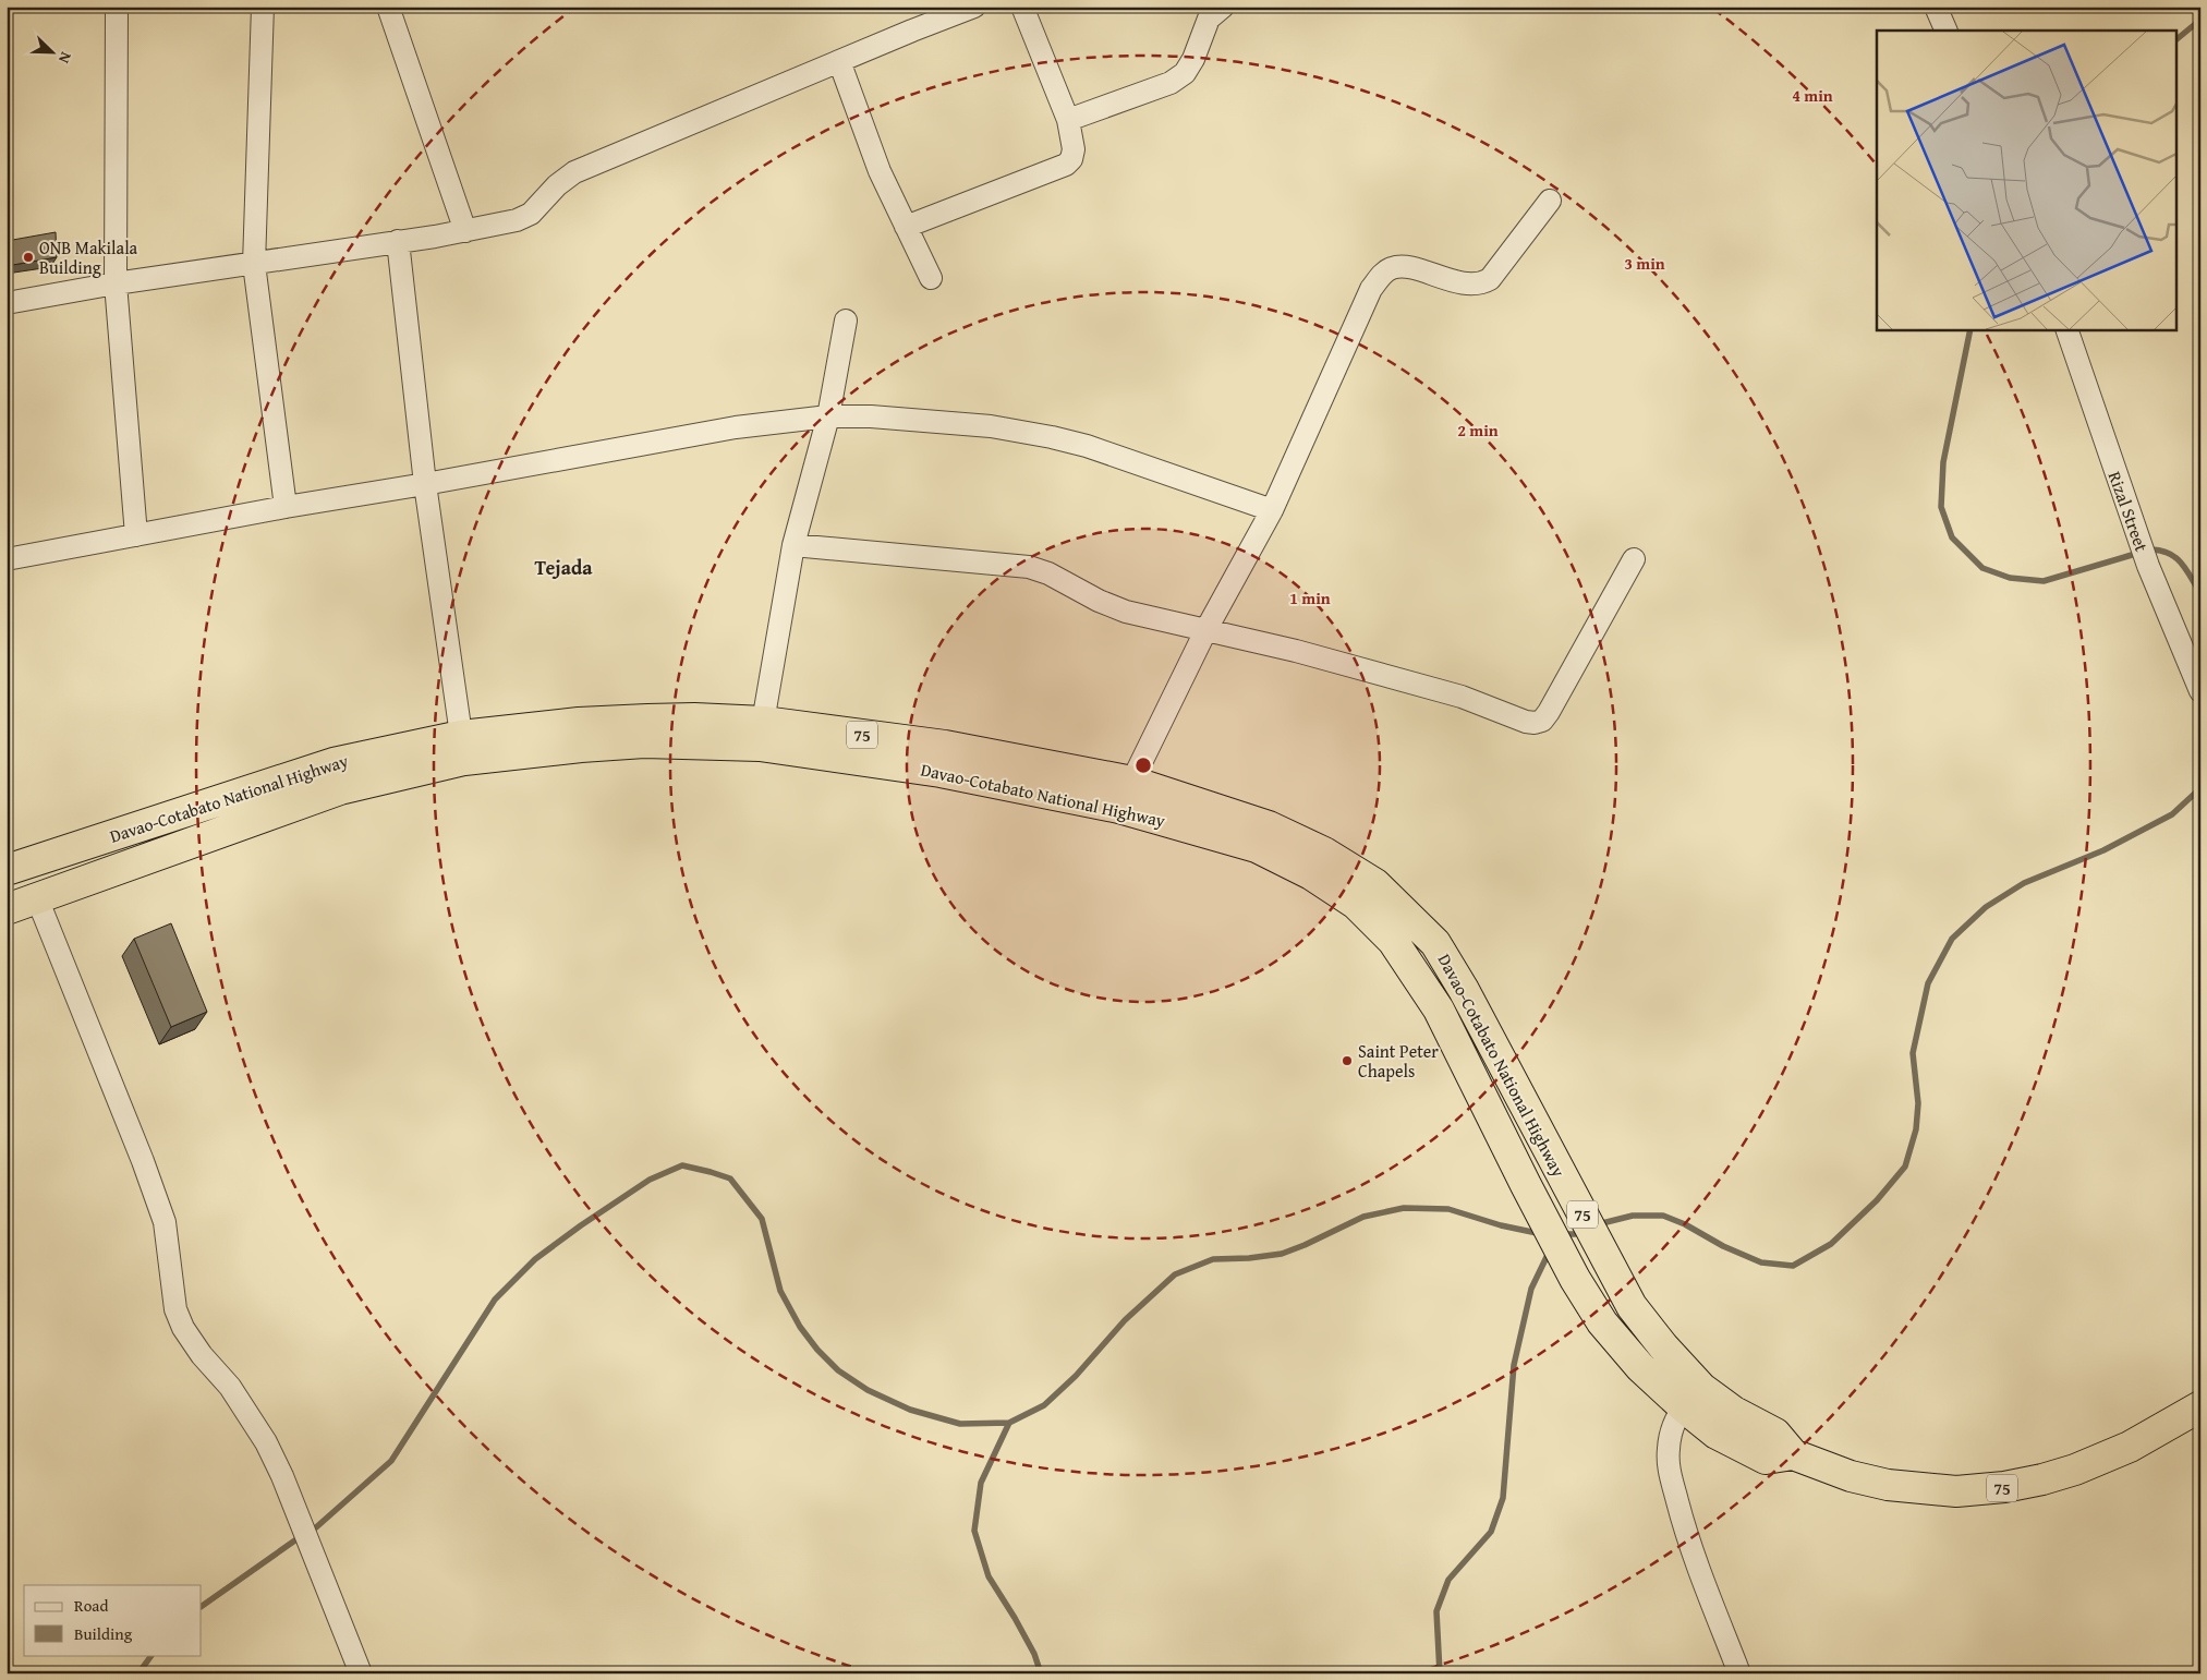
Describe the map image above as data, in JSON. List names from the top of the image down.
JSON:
{
  "streets": {
    "highway": ["75", "Davao-Cotabato National Highway"],
    "street": ["Rizal Street"]
  },
  "districts": ["Tejada"],
  "places": ["ONB Makilala Building", "Saint Peter Chapels"],
  "legend": ["Road", "Building"],
  "north": "bottom right",
  "rings": [
    "4 min",
    "3 min",
    "2 min",
    "1 min"
  ]
}
